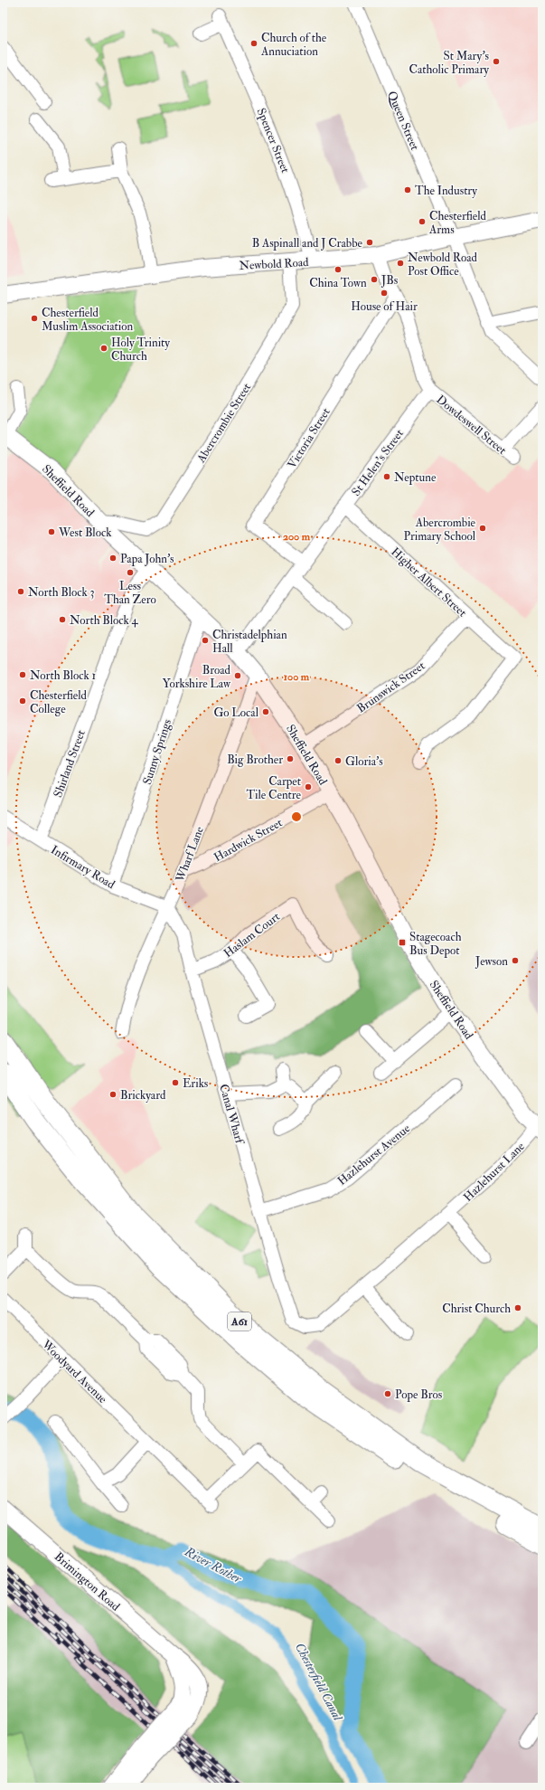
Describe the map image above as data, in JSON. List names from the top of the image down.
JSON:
{
  "streets": {
    "highway": ["A61"],
    "main road": ["Newbold Road", "Sheffield Road", "Brimington Road"],
    "street": [
      "Queen Street",
      "Spencer Street",
      "Abercrombie Street",
      "Dowdeswell Street",
      "Victoria Street",
      "St Helen's Street",
      "Higher Albert Street",
      "Brunswick Street",
      "Sunny Springs",
      "Shirland Street",
      "Hardwick Street",
      "Wharf Lane",
      "Infirmary Road",
      "Haslam Court",
      "Canal Wharf",
      "Hazlehurst Avenue",
      "Hazlehurst Lane",
      "Woodyard Avenue"
    ]
  },
  "crossings": [
    ["Queen Street", "Newbold Road"],
    ["Spencer Street", "Newbold Road"],
    ["Newbold Road", "Abercrombie Street"],
    ["Abercrombie Street", "Sheffield Road"],
    ["Dowdeswell Street", "St Helen's Street"],
    ["Victoria Street", "St Helen's Street"],
    ["St Helen's Street", "Sheffield Road"],
    ["St Helen's Street", "Higher Albert Street"],
    ["Sheffield Road", "Brunswick Street"],
    ["Sheffield Road", "Sunny Springs"],
    ["Sheffield Road", "Shirland Street"],
    ["Sheffield Road", "Hardwick Street"],
    ["Sheffield Road", "Wharf Lane"],
    ["Sheffield Road", "Hazlehurst Lane"],
    ["Higher Albert Street", "Brunswick Street"],
    ["Sunny Springs", "Infirmary Road"],
    ["Shirland Street", "Infirmary Road"],
    ["Hardwick Street", "Wharf Lane"],
    ["Wharf Lane", "Infirmary Road"],
    ["Wharf Lane", "Canal Wharf"],
    ["Infirmary Road", "Canal Wharf"],
    ["Haslam Court", "Canal Wharf"],
    ["Canal Wharf", "Hazlehurst Avenue"],
    ["Canal Wharf", "Hazlehurst Lane"]
  ],
  "water": ["River Rother", "Chesterfield Canal"],
  "places": {
    "other": [
      "Church of the Annuciation",
      "St Mary's Catholic Primary",
      "The Industry",
      "Chesterfield Arms",
      "B Aspinall and J Crabbe",
      "Newbold Road Post Office",
      "China Town",
      "JBs",
      "House of Hair",
      "Chesterfield Muslim Association",
      "Holy Trinity Church",
      "Neptune",
      "Abercrombie Primary School",
      "West Block",
      "Papa John's",
      "Less Than Zero",
      "North Block 3",
      "North Block 4",
      "Christadelphian Hall",
      "North Block 1",
      "Broad Yorkshire Law",
      "Chesterfield College",
      "Go Local",
      "Big Brother",
      "Gloria's",
      "Carpet Tile Centre",
      "Jewson",
      "Eriks",
      "Brickyard",
      "Christ Church",
      "Pope Bros"
    ],
    "transit": ["Stagecoach Bus Depot"]
  },
  "rings": ["200 m", "100 m"]
}
